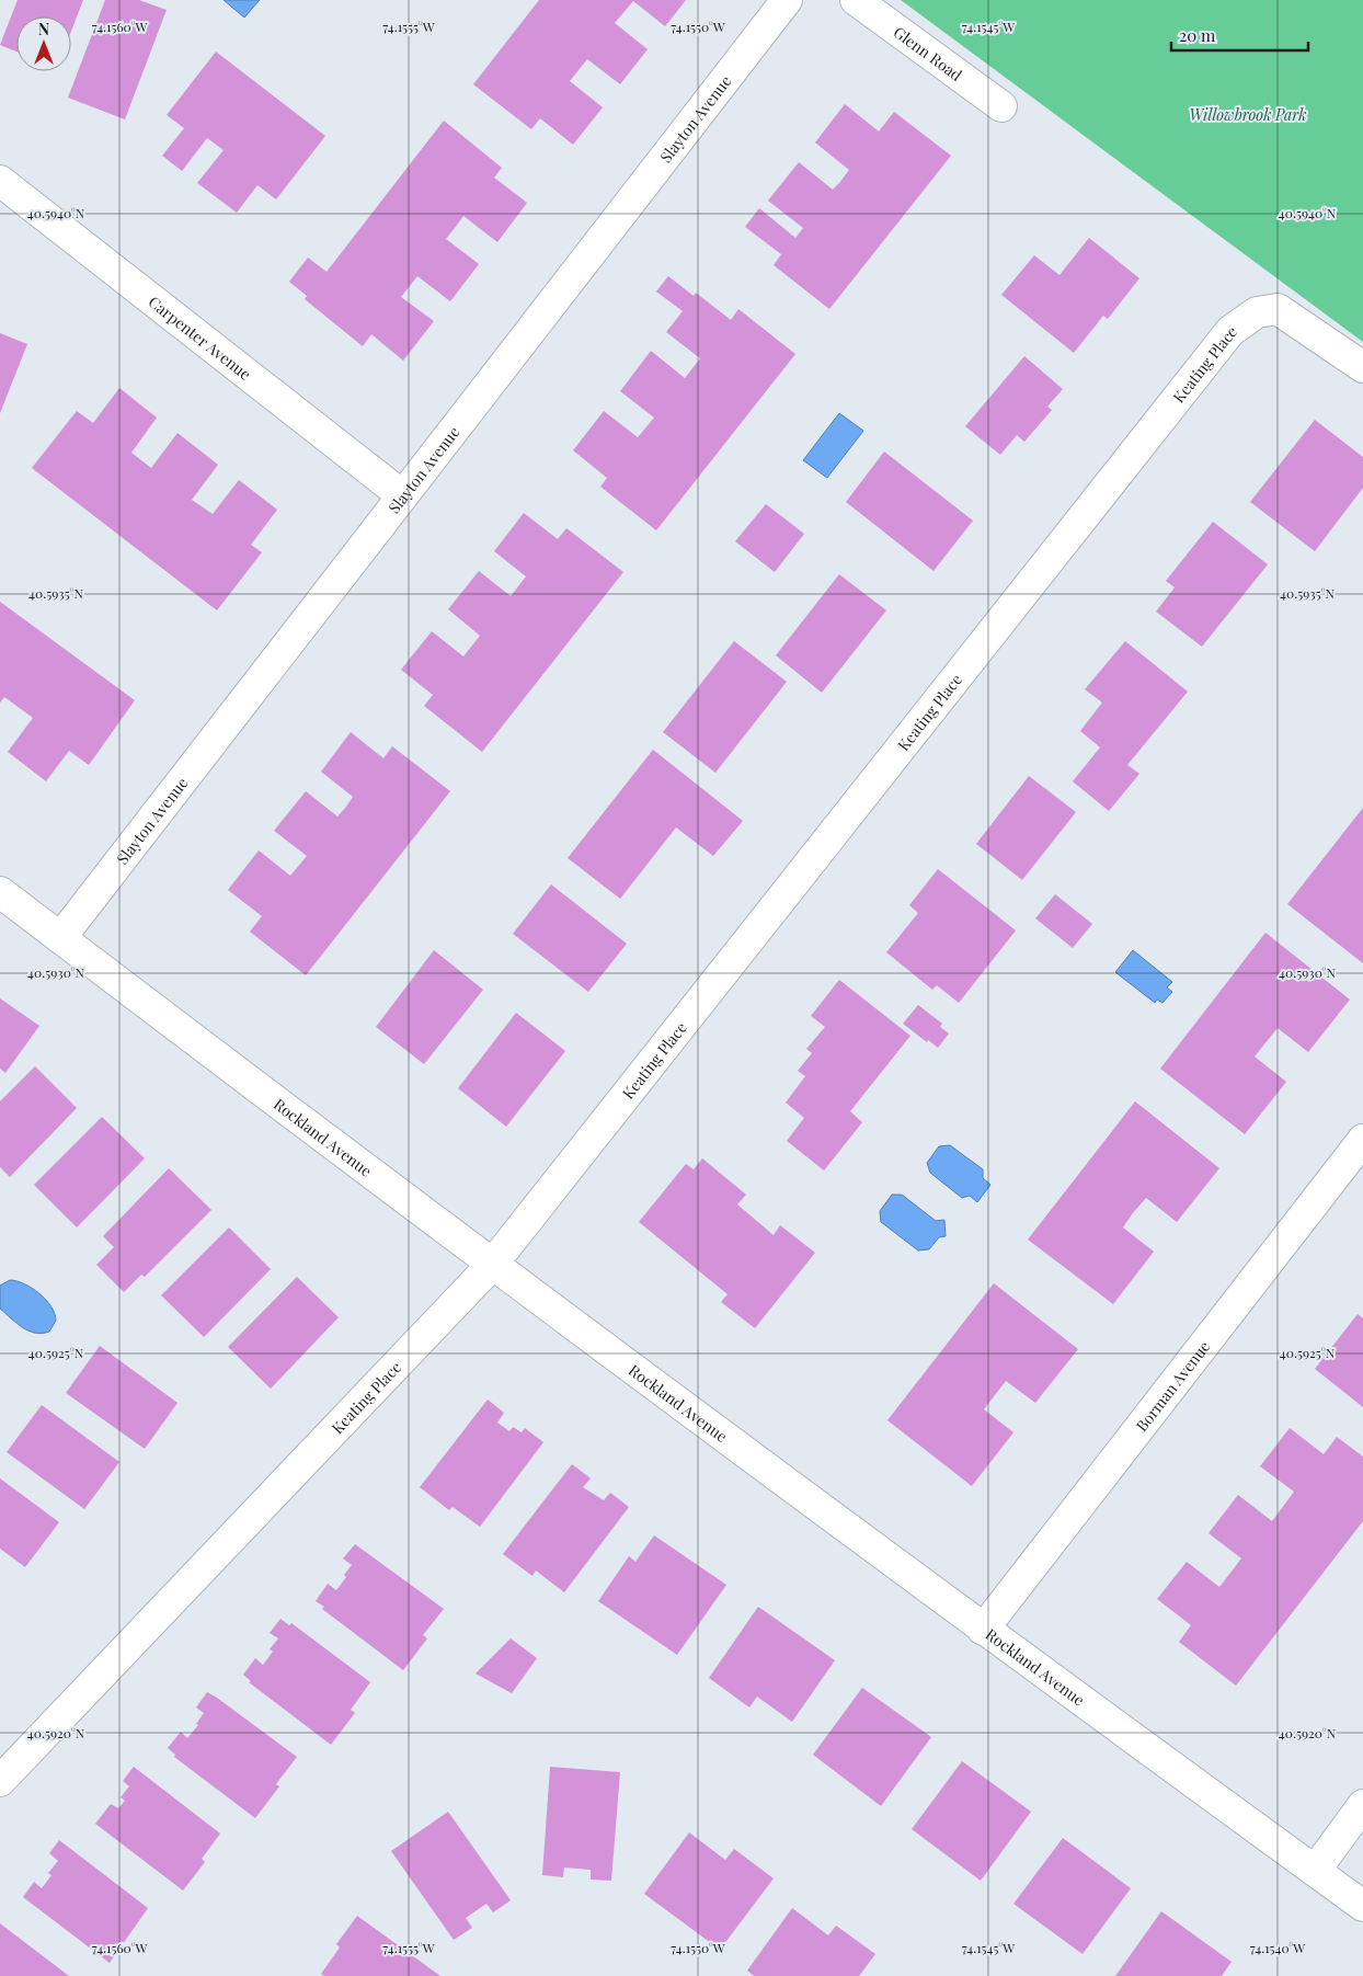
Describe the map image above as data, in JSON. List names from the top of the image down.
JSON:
{
  "streets": {
    "street": [
      "Glenn Road",
      "Slayton Avenue",
      "Carpenter Avenue",
      "Keating Place",
      "Rockland Avenue",
      "Borman Avenue"
    ]
  },
  "crossings": [
    ["Slayton Avenue", "Carpenter Avenue"],
    ["Slayton Avenue", "Rockland Avenue"],
    ["Keating Place", "Rockland Avenue"],
    ["Rockland Avenue", "Borman Avenue"]
  ],
  "parks": ["Willowbrook Park"],
  "scale_bar": "20 m",
  "north": "top",
  "coordinates": [
    "74.1560°W",
    "74.1555°W",
    "74.1550°W",
    "74.1545°W",
    "40.5940°N",
    "40.5935°N",
    "40.5930°N",
    "40.5925°N",
    "40.5920°N",
    "74.1540°W"
  ]
}
